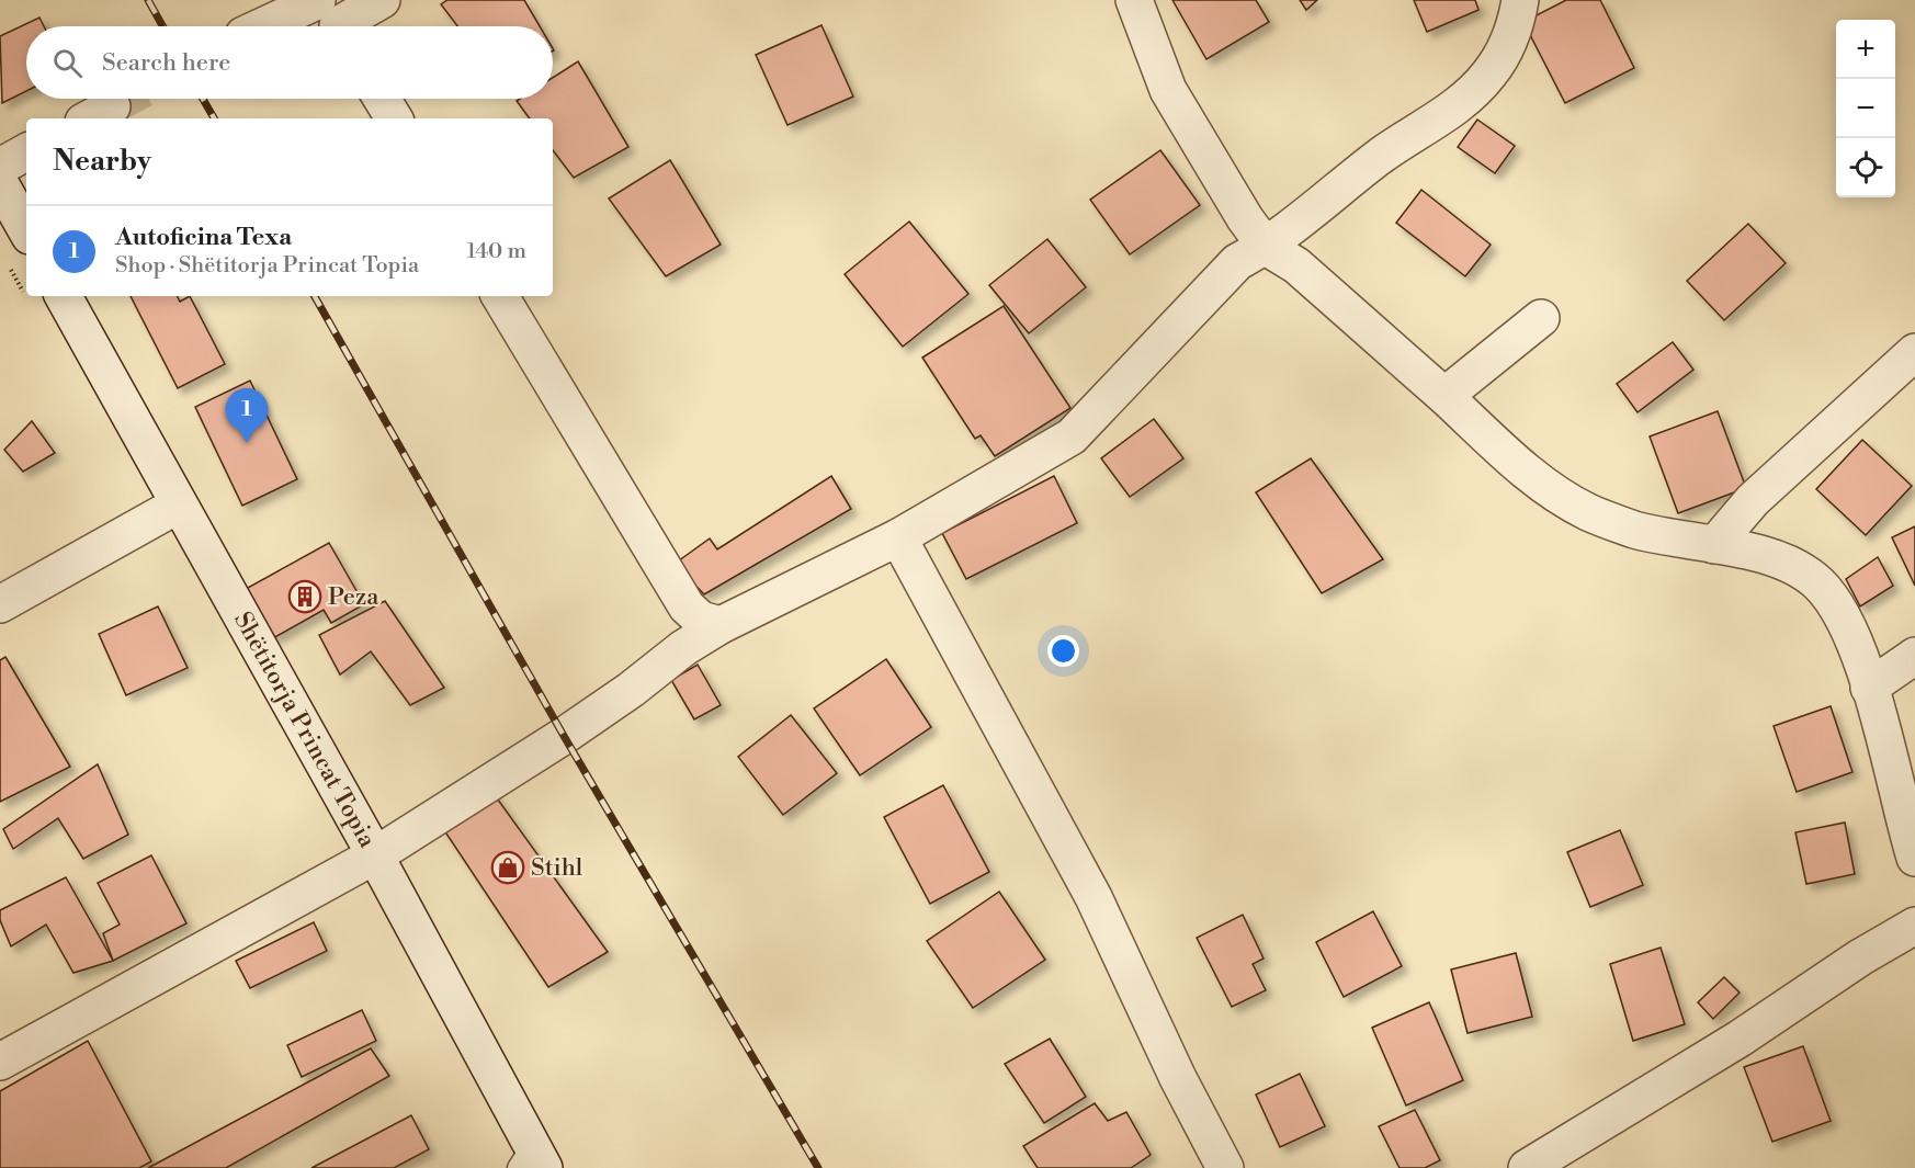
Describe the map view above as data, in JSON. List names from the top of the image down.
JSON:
{
  "streets": {
    "street": ["Shëtitorja Princat Topia"]
  },
  "places": {
    "building": ["Peza"],
    "shop": ["Stihl"]
  },
  "page": {
    "map_buttons": ["+", "−"],
    "search": "Search here",
    "heading": "Nearby",
    "list": [
      {
        "mark": "1",
        "name": "Autoficina Texa",
        "note": "Shop · Shëtitorja Princat Topia",
        "value": "140 m"
      }
    ],
    "pins": "1"
  }
}
